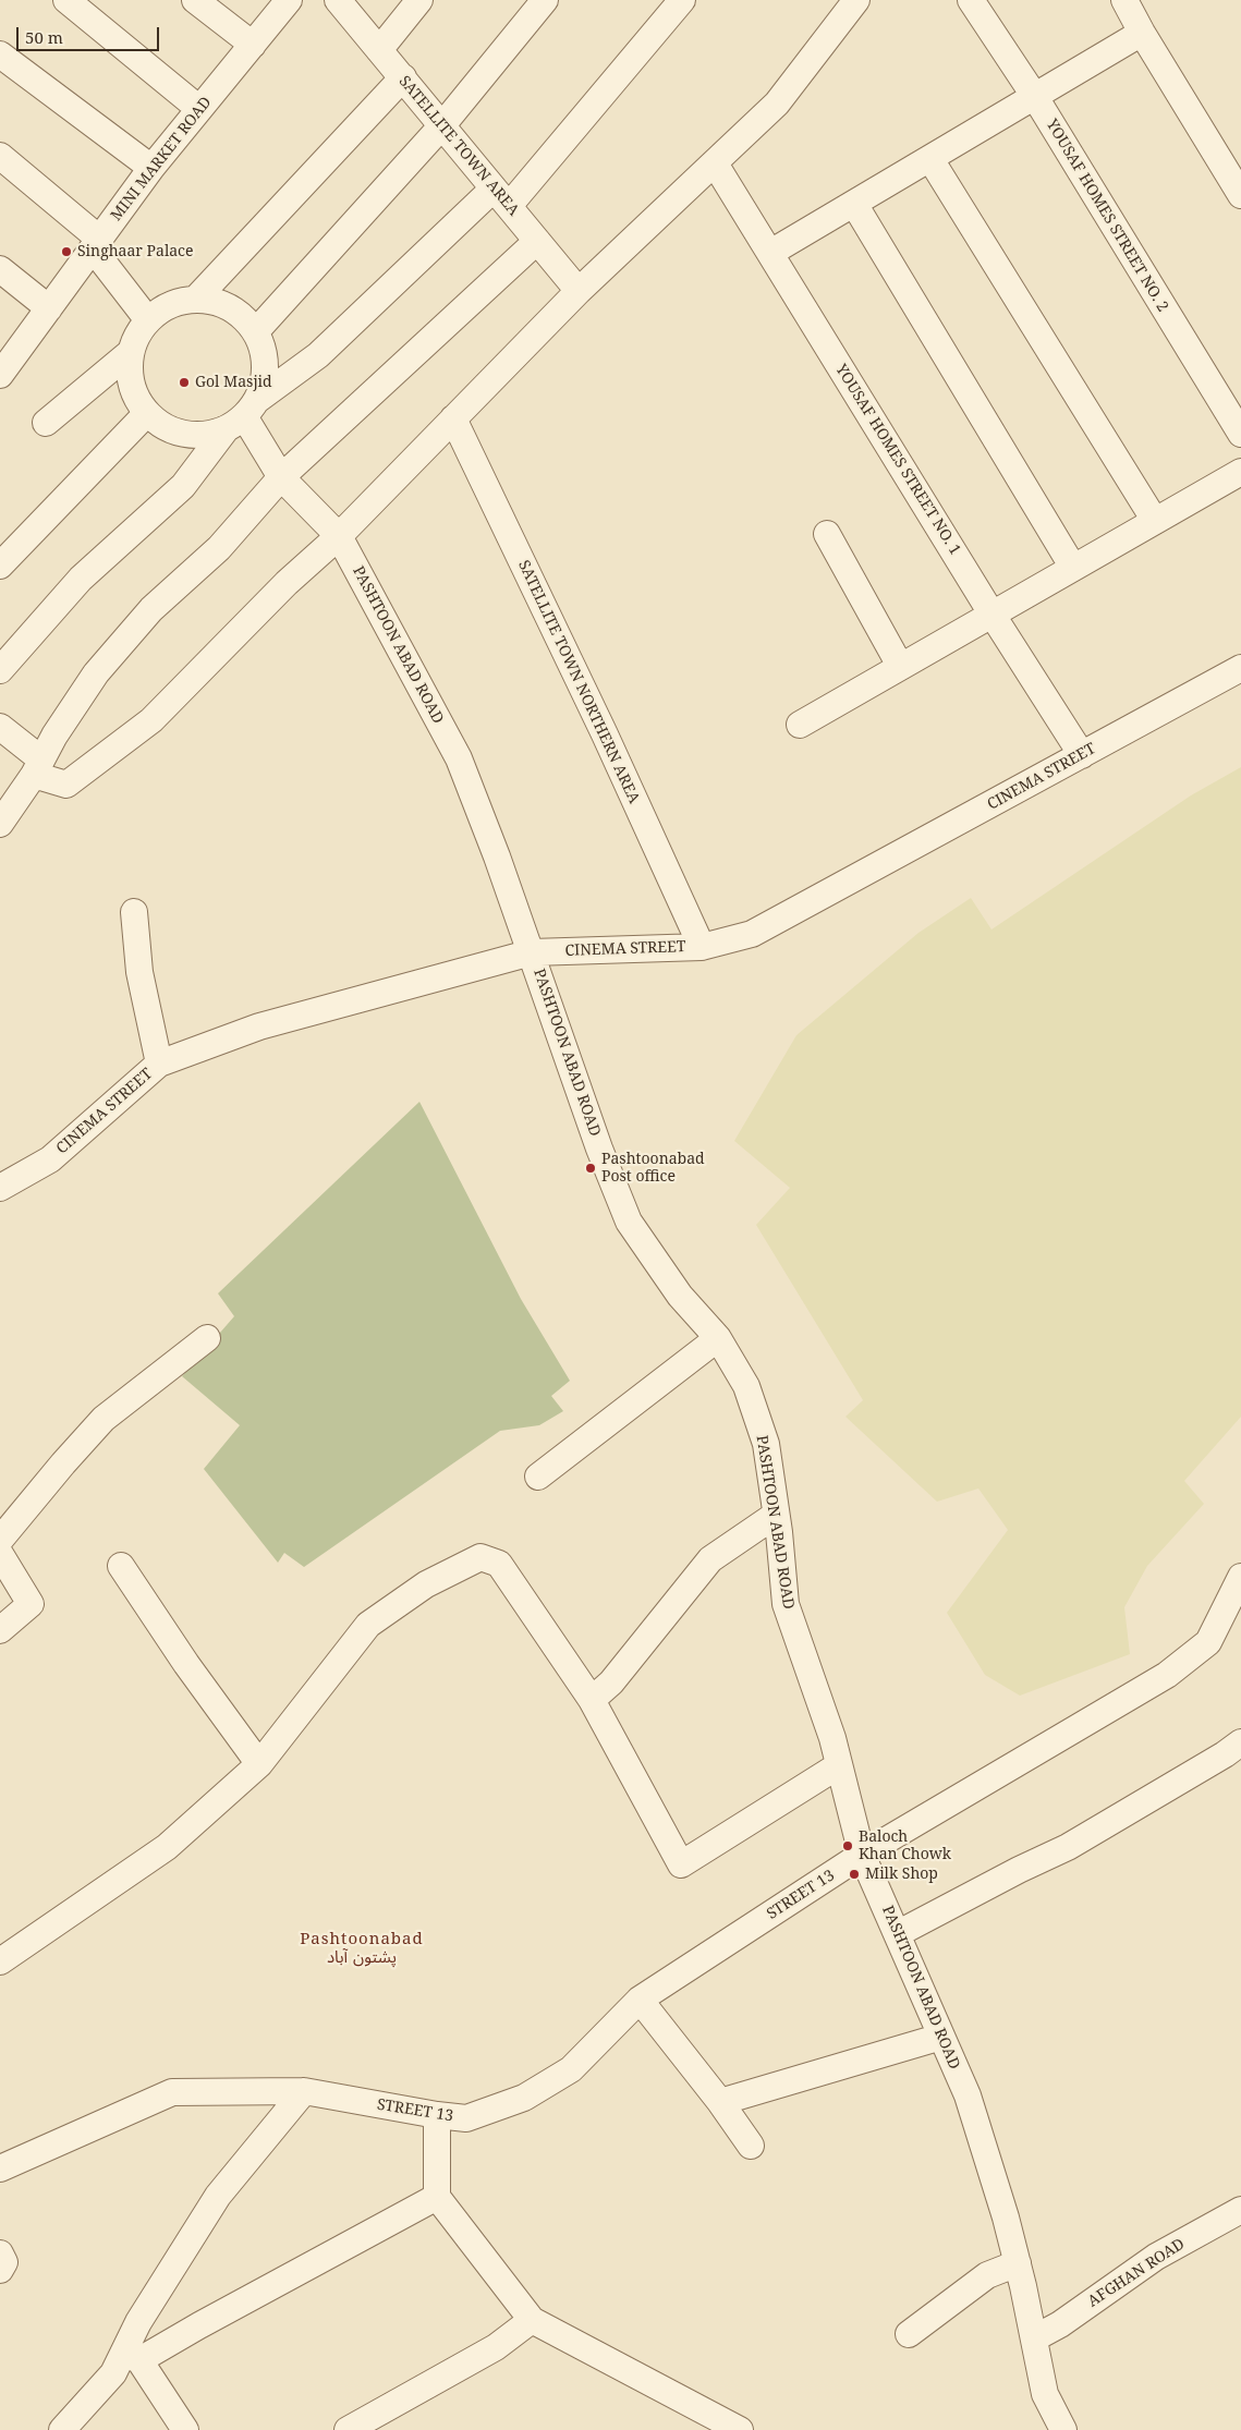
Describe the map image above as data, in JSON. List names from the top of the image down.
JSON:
{
  "streets": {
    "street": [
      "SATELLITE TOWN AREA",
      "MINI MARKET ROAD",
      "YOUSAF HOMES STREET NO. 2",
      "YOUSAF HOMES STREET NO. 1",
      "PASHTOON ABAD ROAD",
      "SATELLITE TOWN NORTHERN AREA",
      "CINEMA STREET",
      "STREET 13",
      "AFGHAN ROAD"
    ]
  },
  "crossings": [
    ["YOUSAF HOMES STREET NO. 1", "CINEMA STREET"],
    ["PASHTOON ABAD ROAD", "CINEMA STREET"],
    ["PASHTOON ABAD ROAD", "STREET 13"],
    ["PASHTOON ABAD ROAD", "AFGHAN ROAD"],
    ["SATELLITE TOWN NORTHERN AREA", "CINEMA STREET"]
  ],
  "districts": ["Pashtoonabad پشتون آباد"],
  "places": [
    "Singhaar Palace",
    "Gol Masjid",
    "Pashtoonabad Post office",
    "Baloch Khan Chowk",
    "Milk Shop"
  ],
  "scale_bar": "50 m"
}
